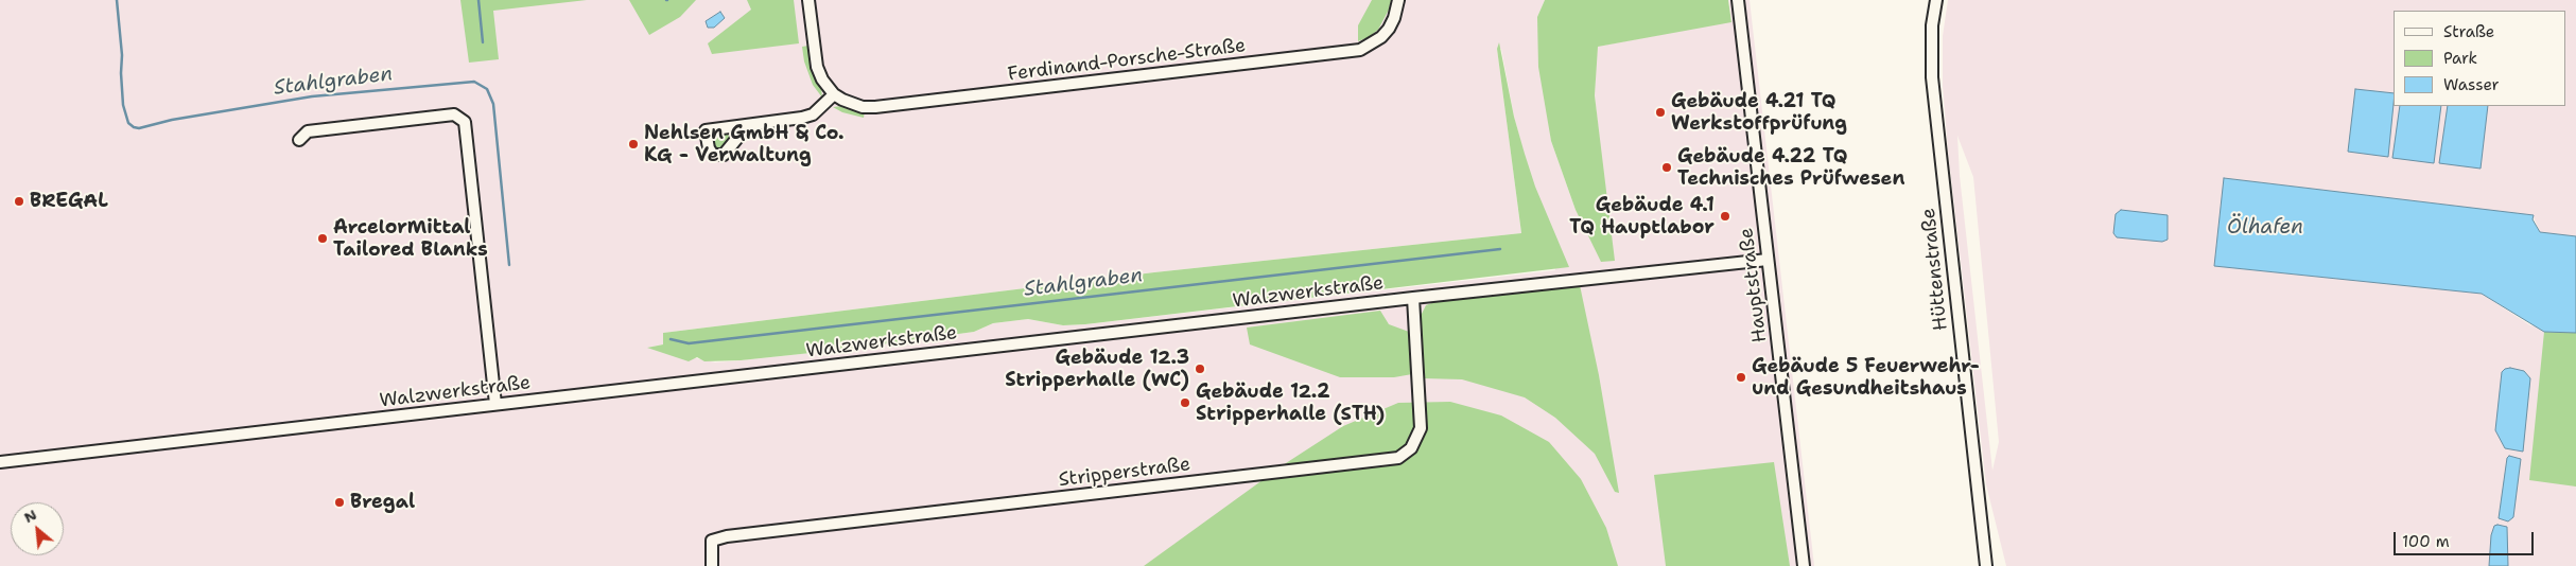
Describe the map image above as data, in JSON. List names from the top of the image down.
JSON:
{
  "streets": {
    "street": [
      "Ferdinand-Porsche-Straße",
      "Hüttenstraße",
      "Hauptstraße",
      "Walzwerkstraße",
      "Stripperstraße"
    ]
  },
  "crossings": [
    ["Hauptstraße", "Walzwerkstraße"],
    ["Walzwerkstraße", "Stripperstraße"]
  ],
  "water": ["Stahlgraben", "Ölhafen"],
  "places": [
    "Gebäude 4.21 TQ Werkstoffprüfung",
    "Nehlsen GmbH & Co. KG - Verwaltung",
    "Gebäude 4.22 TQ Technisches Prüfwesen",
    "BREGAL",
    "Gebäude 4.1 TQ Hauptlabor",
    "ArcelorMittal Tailored Blanks",
    "Gebäude 12.3 Stripperhalle (WC)",
    "Gebäude 5 Feuerwehr- und Gesundheitshaus",
    "Gebäude 12.2 Stripperhalle (STH)",
    "Bregal"
  ],
  "legend": ["Straße", "Park", "Wasser"],
  "scale_bar": "100 m",
  "north": "top left"
}
